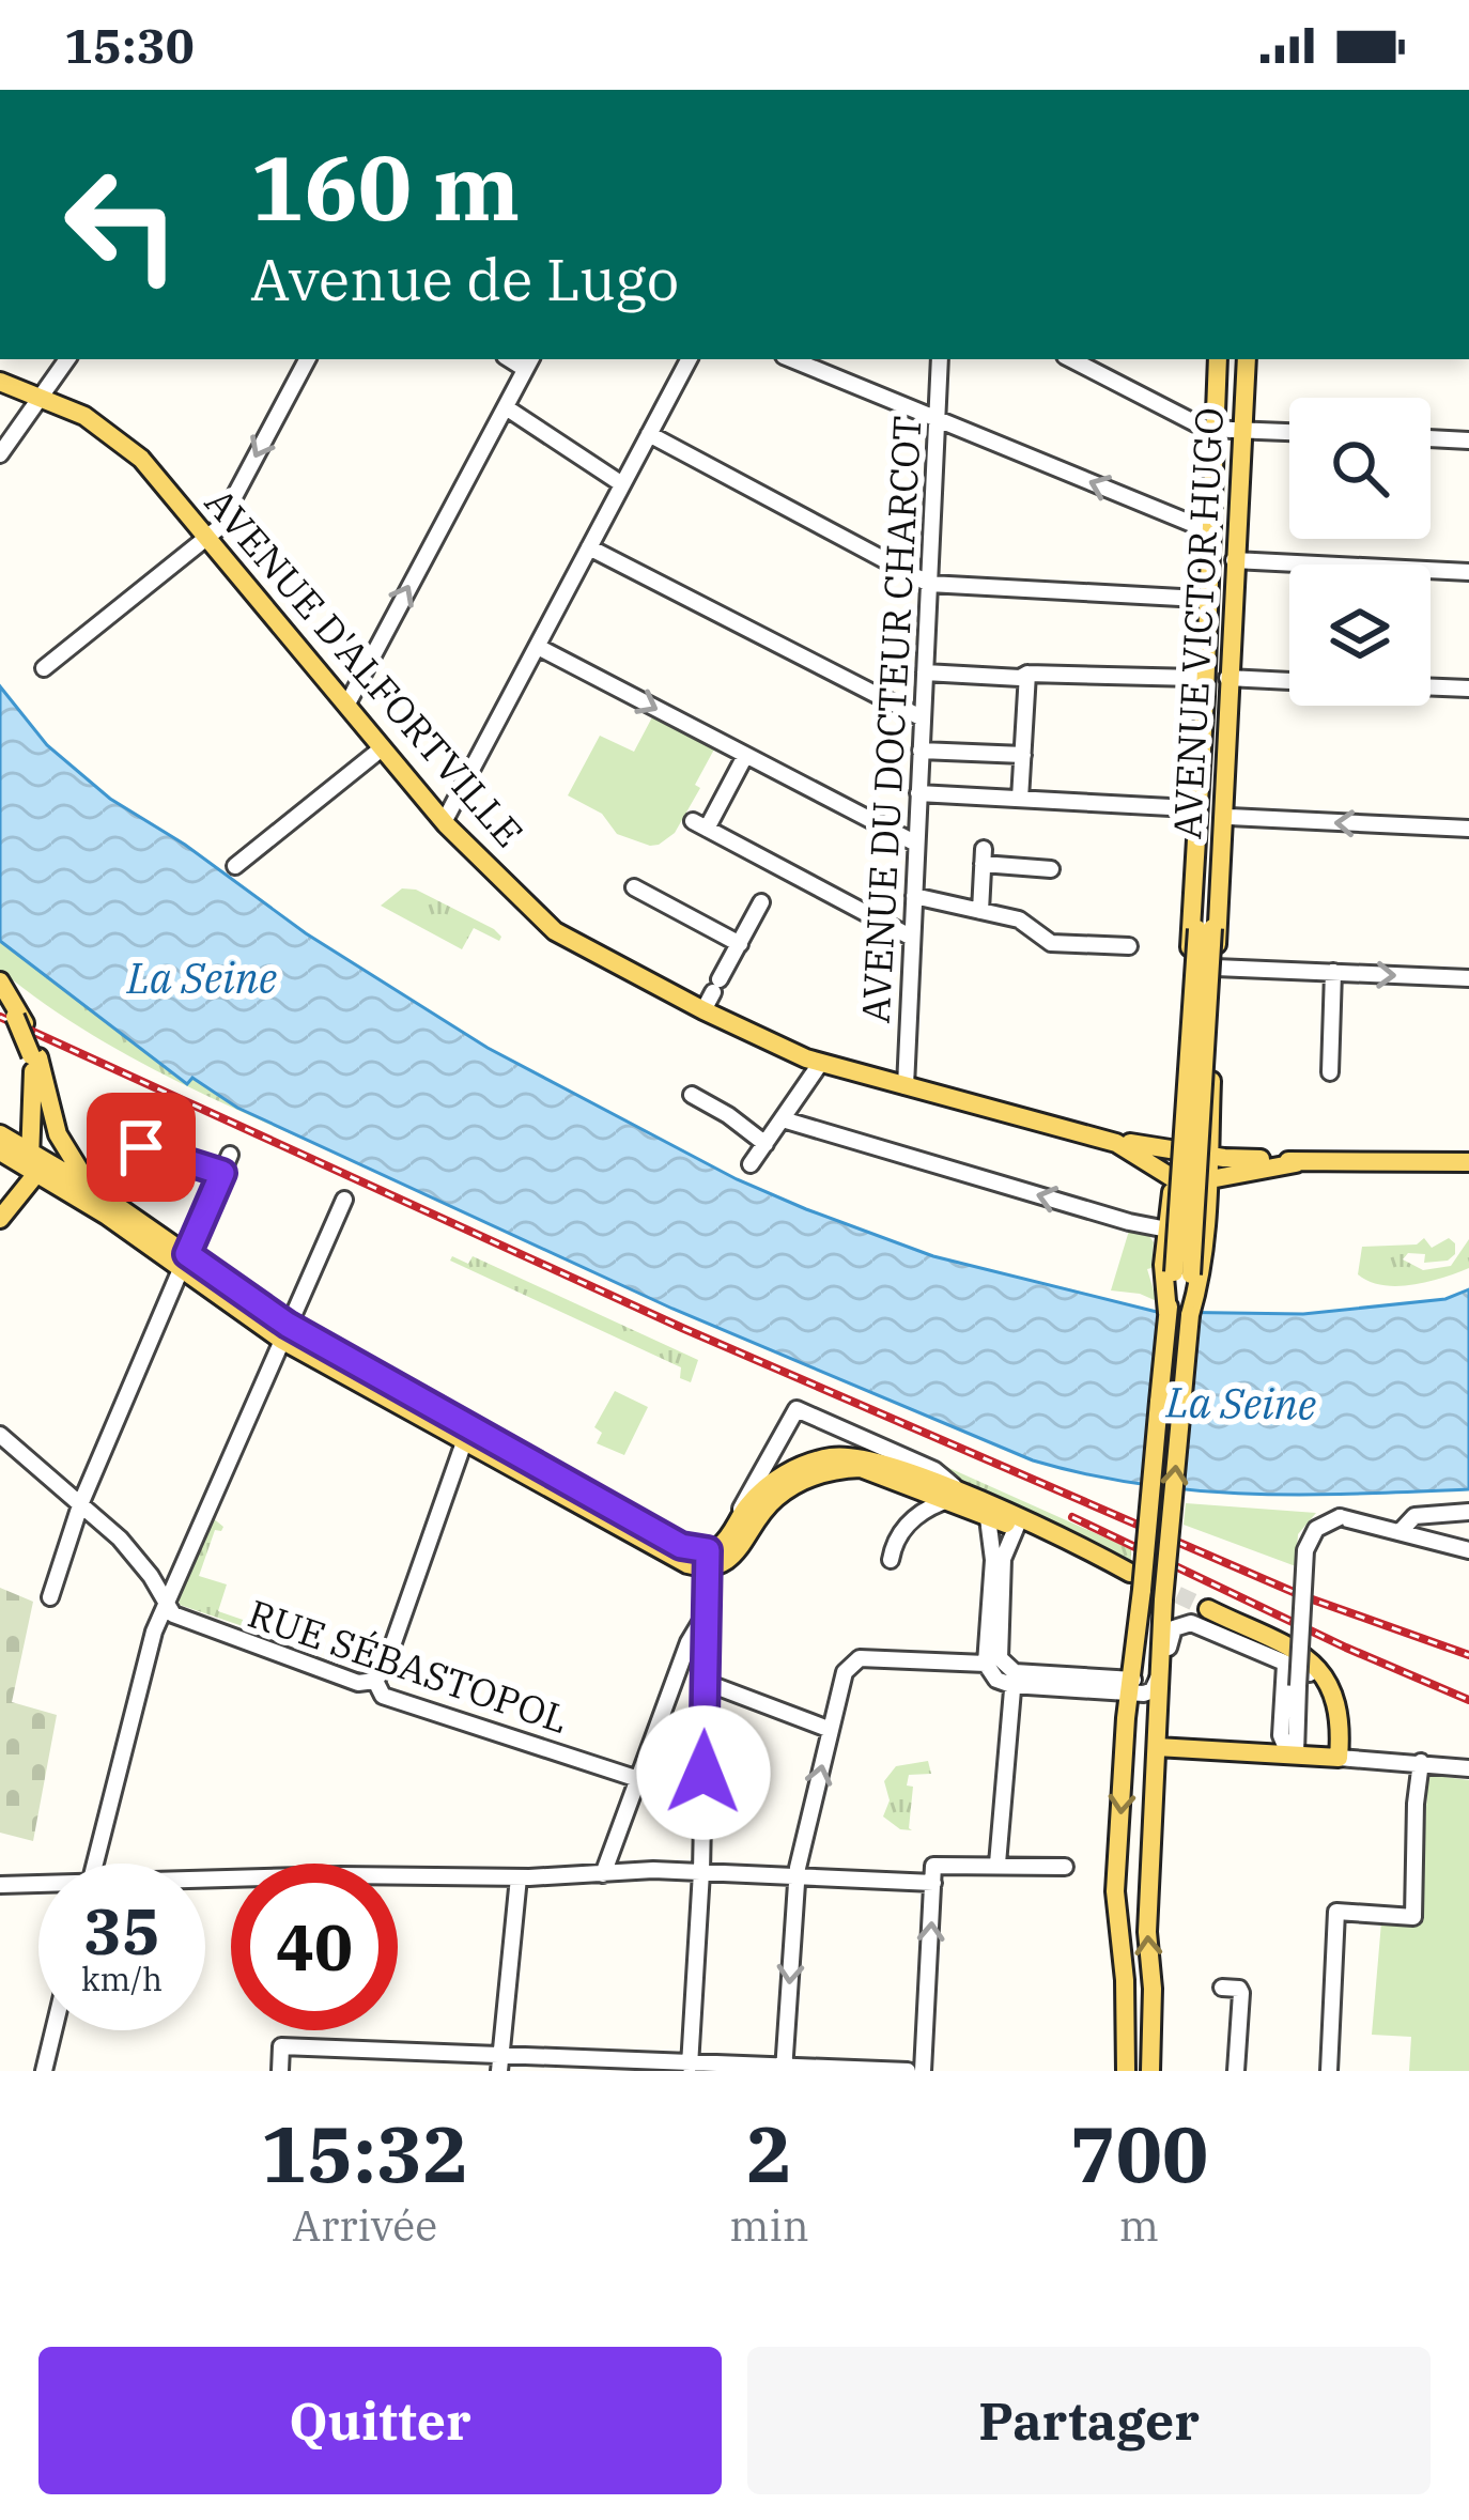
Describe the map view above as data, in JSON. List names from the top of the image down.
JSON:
{
  "streets": {
    "main road": ["AVENUE VICTOR HUGO", "AVENUE D'ALFORTVILLE"],
    "street": ["AVENUE DU DOCTEUR CHARCOT", "RUE SÉBASTOPOL"]
  },
  "crossings": [
    ["AVENUE VICTOR HUGO", "AVENUE D'ALFORTVILLE"],
    ["AVENUE D'ALFORTVILLE", "AVENUE DU DOCTEUR CHARCOT"]
  ],
  "water": ["La Seine"],
  "page": {
    "status": "15:30",
    "turn": ["160 m", "Avenue de Lugo"],
    "speed": "35 km/h",
    "limit": "40",
    "eta": [
      "15:32",
      "Arrivée",
      "2",
      "min",
      "700",
      "m"
    ],
    "buttons": ["Quitter", "Partager"]
  }
}
